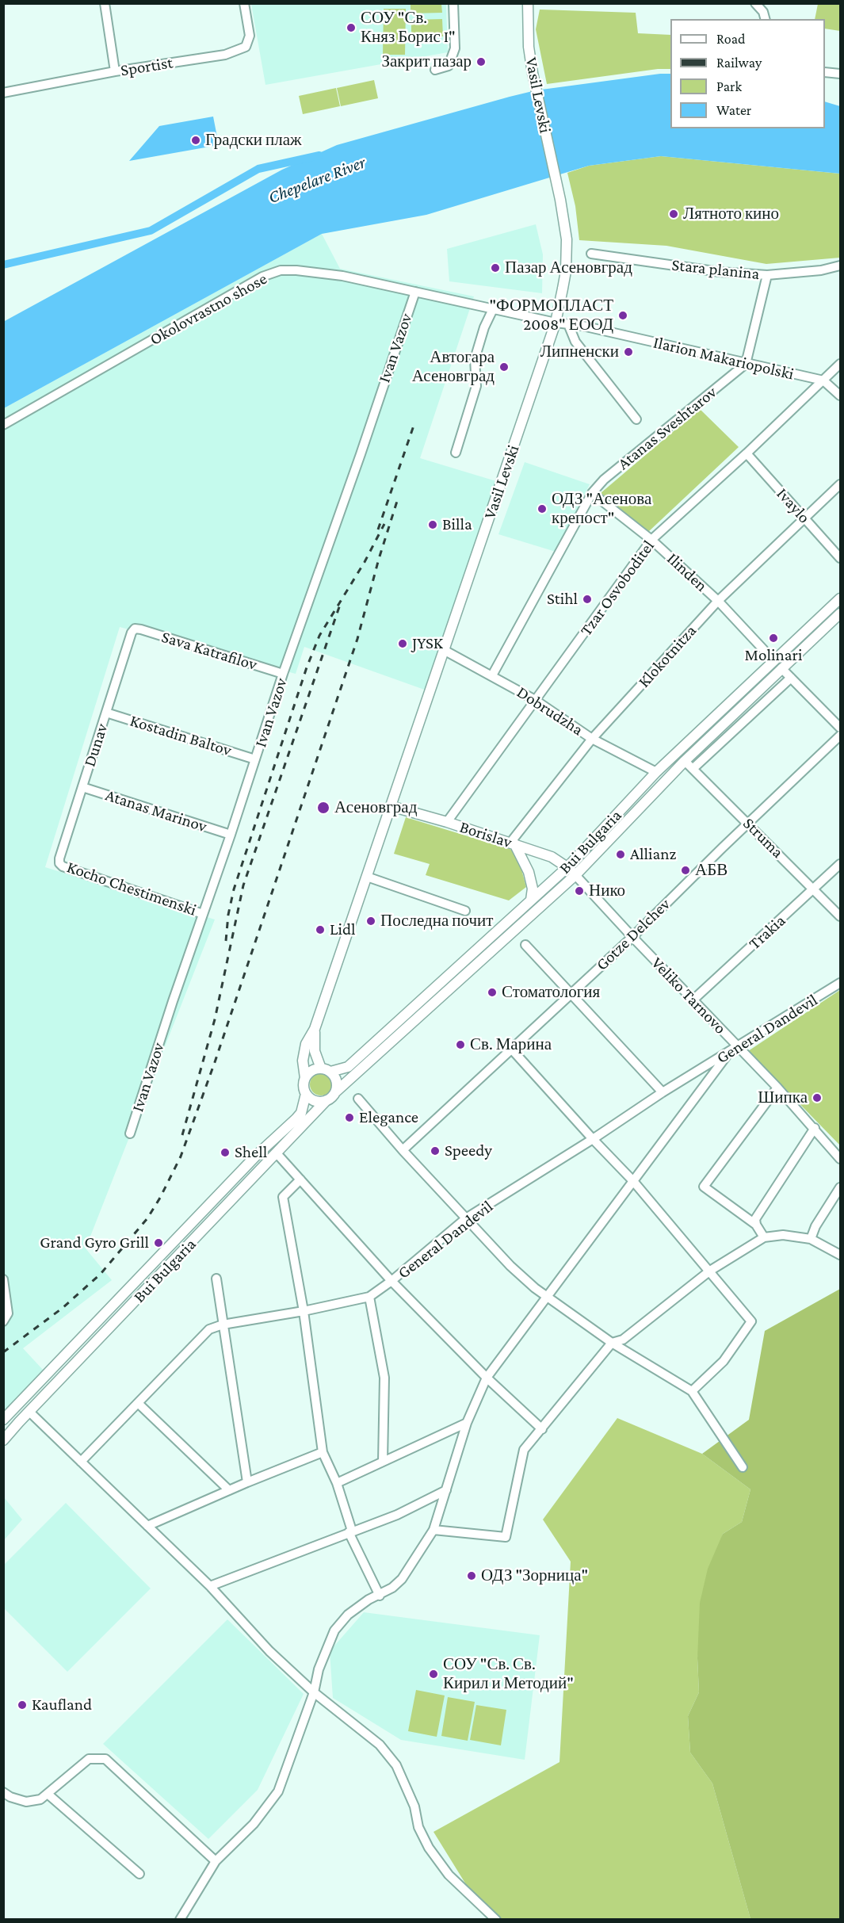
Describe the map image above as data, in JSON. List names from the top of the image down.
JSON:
{
  "streets": {
    "main road": ["Vasil Levski", "Borislav", "Bui Bulgaria"],
    "street": [
      "Sportist",
      "Stara planina",
      "Okolovrastno shose",
      "Ivan Vazov",
      "Ilarion Makariopolski",
      "Atanas Sveshtarov",
      "Ivaylo",
      "Ilinden",
      "Tzar Osvoboditel",
      "Sava Katrafilov",
      "Klokotnitza",
      "Dobrudzha",
      "Kostadin Baltov",
      "Dunav",
      "Atanas Marinov",
      "Struma",
      "Kocho Chestimenski",
      "Trakia",
      "Gotze Delchev",
      "Veliko Tarnovo",
      "General Dandevil"
    ]
  },
  "crossings": [
    ["Vasil Levski", "Okolovrastno shose"],
    ["Vasil Levski", "Ilarion Makariopolski"],
    ["Vasil Levski", "Dobrudzha"],
    ["Vasil Levski", "Borislav"],
    ["Vasil Levski", "Bui Bulgaria"],
    ["Okolovrastno shose", "Ivan Vazov"],
    ["Okolovrastno shose", "Ilarion Makariopolski"],
    ["Ivan Vazov", "Sava Katrafilov"],
    ["Ivan Vazov", "Kostadin Baltov"],
    ["Ivan Vazov", "Atanas Marinov"],
    ["Ivan Vazov", "Kocho Chestimenski"],
    ["Ilarion Makariopolski", "Atanas Sveshtarov"],
    ["Ilarion Makariopolski", "Tzar Osvoboditel"],
    ["Atanas Sveshtarov", "Ilinden"],
    ["Atanas Sveshtarov", "Dobrudzha"],
    ["Ivaylo", "Tzar Osvoboditel"],
    ["Ivaylo", "Klokotnitza"],
    ["Ilinden", "Tzar Osvoboditel"],
    ["Ilinden", "Klokotnitza"],
    ["Ilinden", "Bui Bulgaria"],
    ["Tzar Osvoboditel", "Dobrudzha"],
    ["Tzar Osvoboditel", "Borislav"],
    ["Sava Katrafilov", "Dunav"],
    ["Klokotnitza", "Dobrudzha"],
    ["Klokotnitza", "Borislav"],
    ["Dobrudzha", "Bui Bulgaria"],
    ["Kostadin Baltov", "Dunav"],
    ["Dunav", "Atanas Marinov"],
    ["Dunav", "Kocho Chestimenski"],
    ["Borislav", "Bui Bulgaria"],
    ["Borislav", "Veliko Tarnovo"],
    ["Struma", "Bui Bulgaria"],
    ["Struma", "Trakia"],
    ["Struma", "Gotze Delchev"],
    ["Bui Bulgaria", "Veliko Tarnovo"],
    ["Trakia", "Veliko Tarnovo"],
    ["Gotze Delchev", "Veliko Tarnovo"],
    ["Veliko Tarnovo", "General Dandevil"]
  ],
  "water": ["Chepelare River"],
  "places": [
    "СОУ \"Св. Княз Борис I\"",
    "Закрит пазар",
    "Градски плаж",
    "Лятното кино",
    "Пазар Асеновград",
    "\"ФОРМОПЛАСТ 2008\" ЕООД",
    "Липненски",
    "Автогара Асеновград",
    "ОДЗ \"Асенова крепост\"",
    "Billa",
    "Stihl",
    "Molinari",
    "JYSK",
    "Асеновград",
    "Allianz",
    "АБВ",
    "Нико",
    "Последна почит",
    "Lidl",
    "Стоматология",
    "Св. Марина",
    "Шипка",
    "Elegance",
    "Speedy",
    "Shell",
    "Grand Gyro Grill",
    "ОДЗ \"Зорница\"",
    "СОУ \"Св. Св. Кирил и Методий\"",
    "Kaufland"
  ],
  "legend": [
    "Road",
    "Railway",
    "Park",
    "Water"
  ]
}
